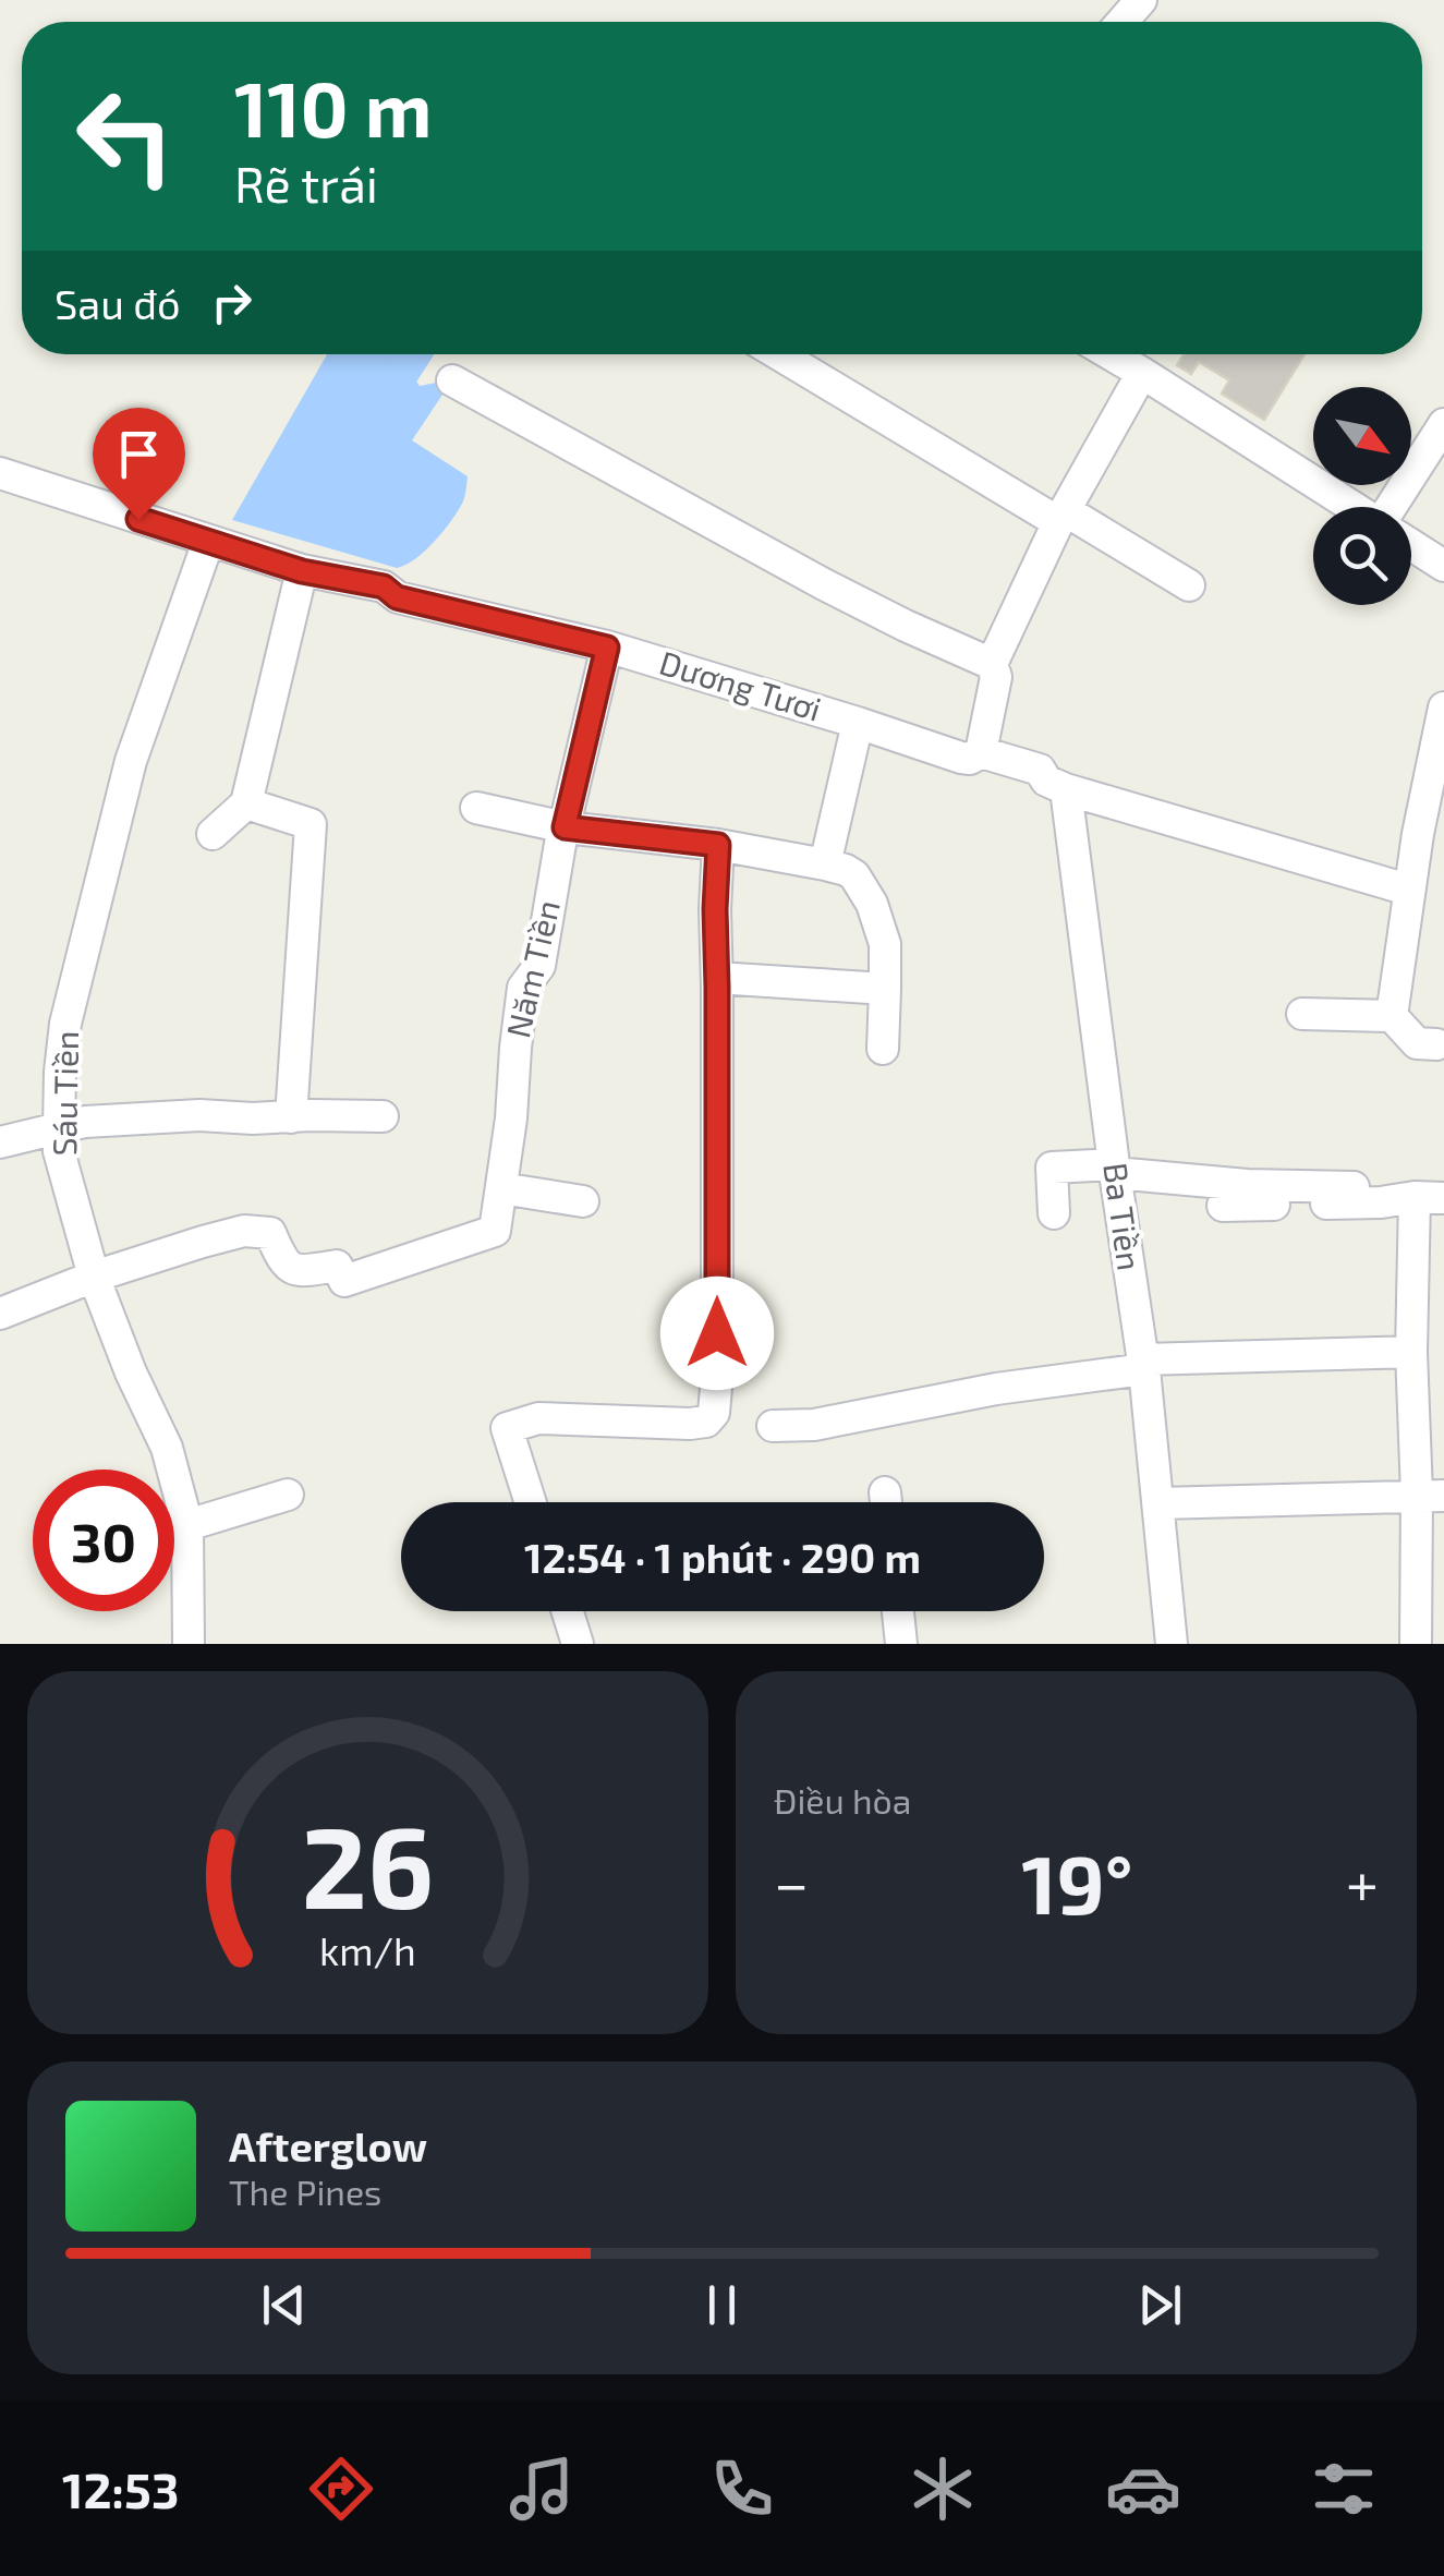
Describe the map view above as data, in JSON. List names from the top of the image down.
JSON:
{
  "streets": {
    "street": [
      "Dương Tươi",
      "Năm Tiền",
      "Sáu Tiền",
      "Ba Tiền"
    ]
  },
  "crossings": [
    ["Dương Tươi", "Năm Tiền"],
    ["Dương Tươi", "Sáu Tiền"],
    ["Dương Tươi", "Ba Tiền"],
    ["Năm Tiền", "Sáu Tiền"]
  ],
  "north": "bottom right",
  "page": {
    "turn": ["110 m", "Rẽ trái"],
    "then": "Sau đó",
    "limit": "30",
    "trip": "12:54 · 1 phút · 290 m",
    "tile": "Điều hòa",
    "heat": ["−", "19°", "+"],
    "song": ["Afterglow", "The Pines"],
    "tabs": "12:53",
    "gauge": ["26", "km/h"]
  }
}
